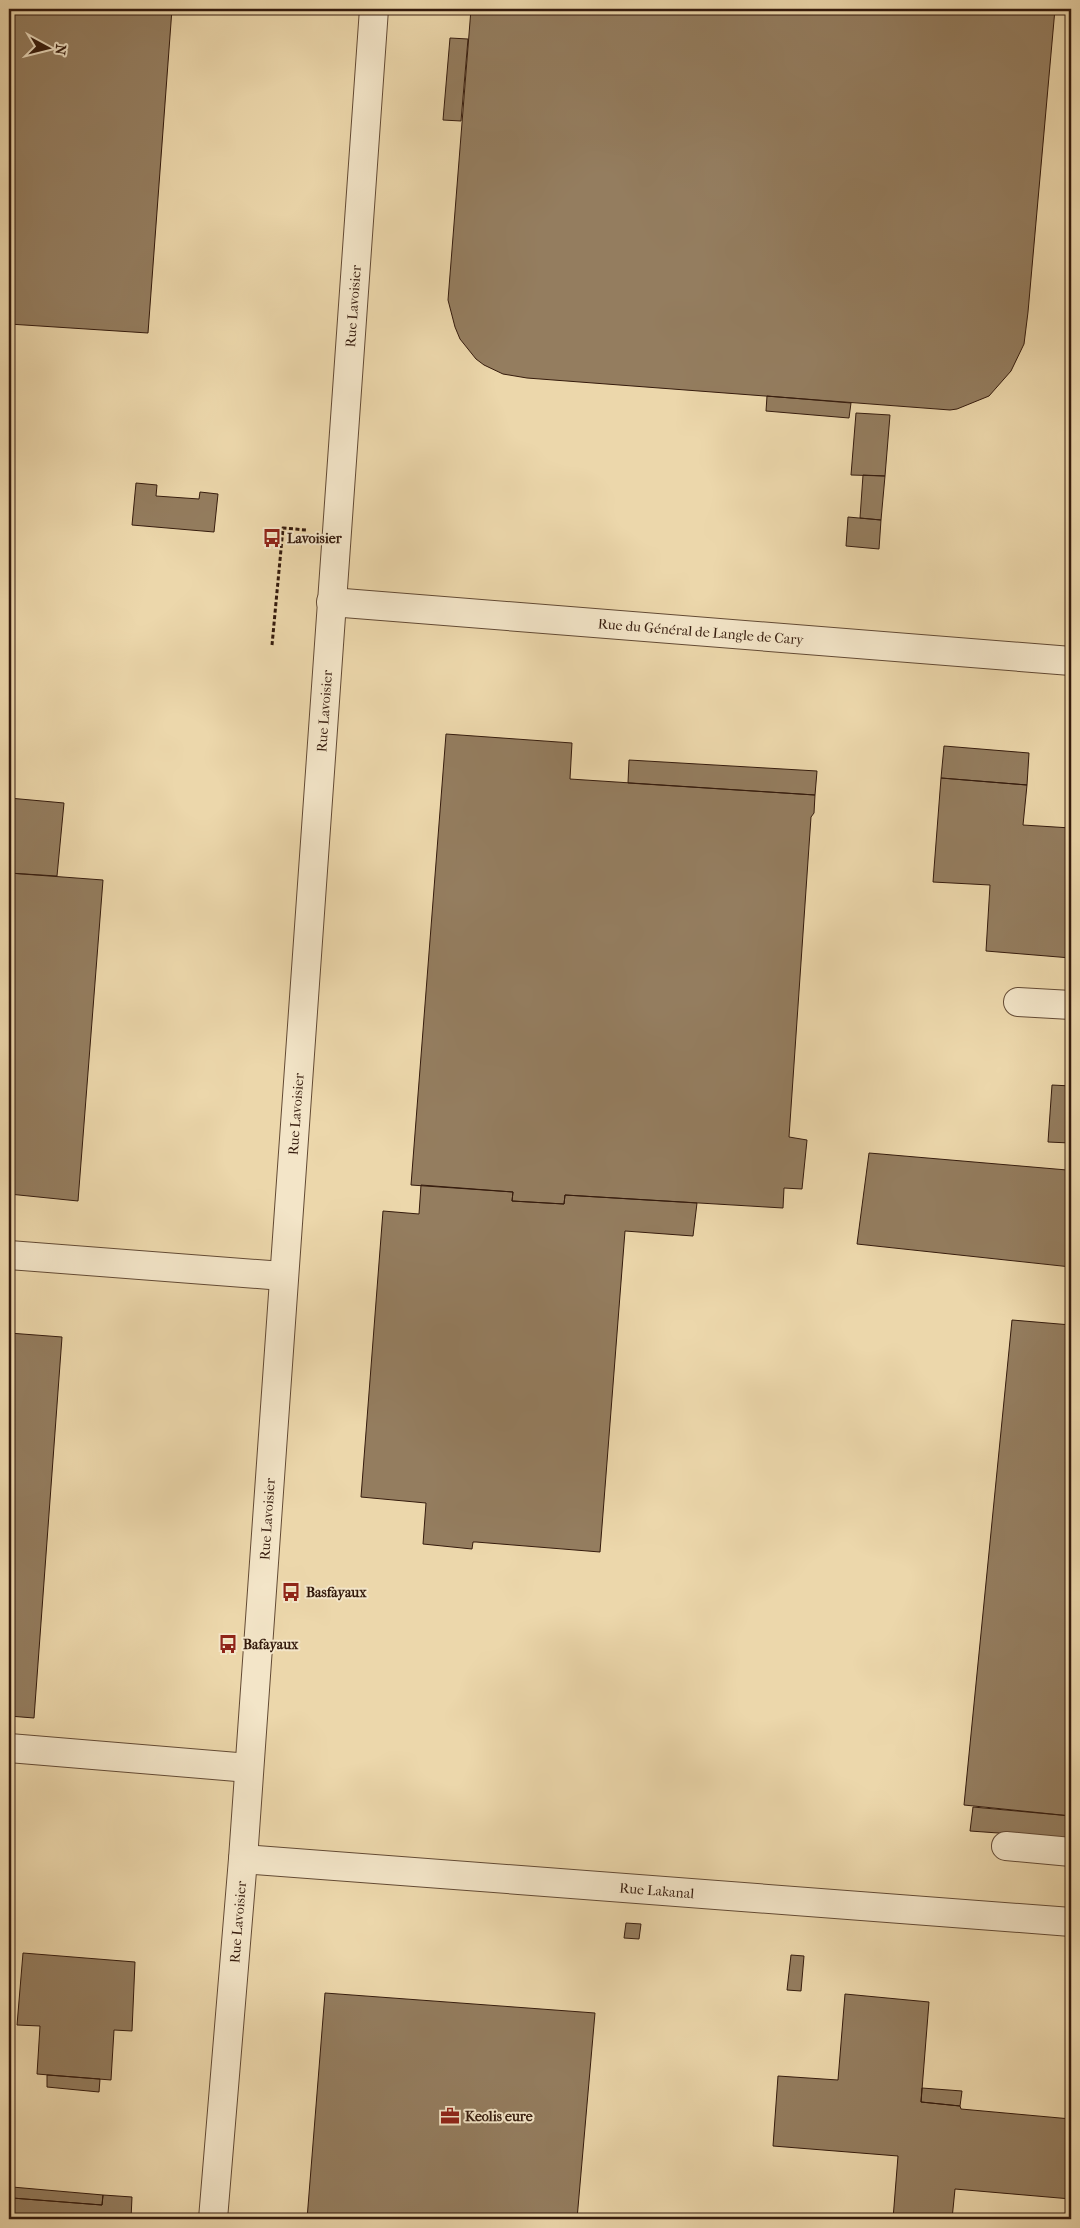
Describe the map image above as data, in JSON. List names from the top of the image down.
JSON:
{
  "streets": {
    "street": ["Rue Lavoisier", "Rue du Général de Langle de Cary", "Rue Lakanal"]
  },
  "crossings": [
    ["Rue Lavoisier", "Rue du Général de Langle de Cary"],
    ["Rue Lavoisier", "Rue Lakanal"]
  ],
  "places": {
    "bus stop": ["Lavoisier", "Basfayaux", "Bafayaux"],
    "office": ["Keolis eure"]
  },
  "north": "right"
}
